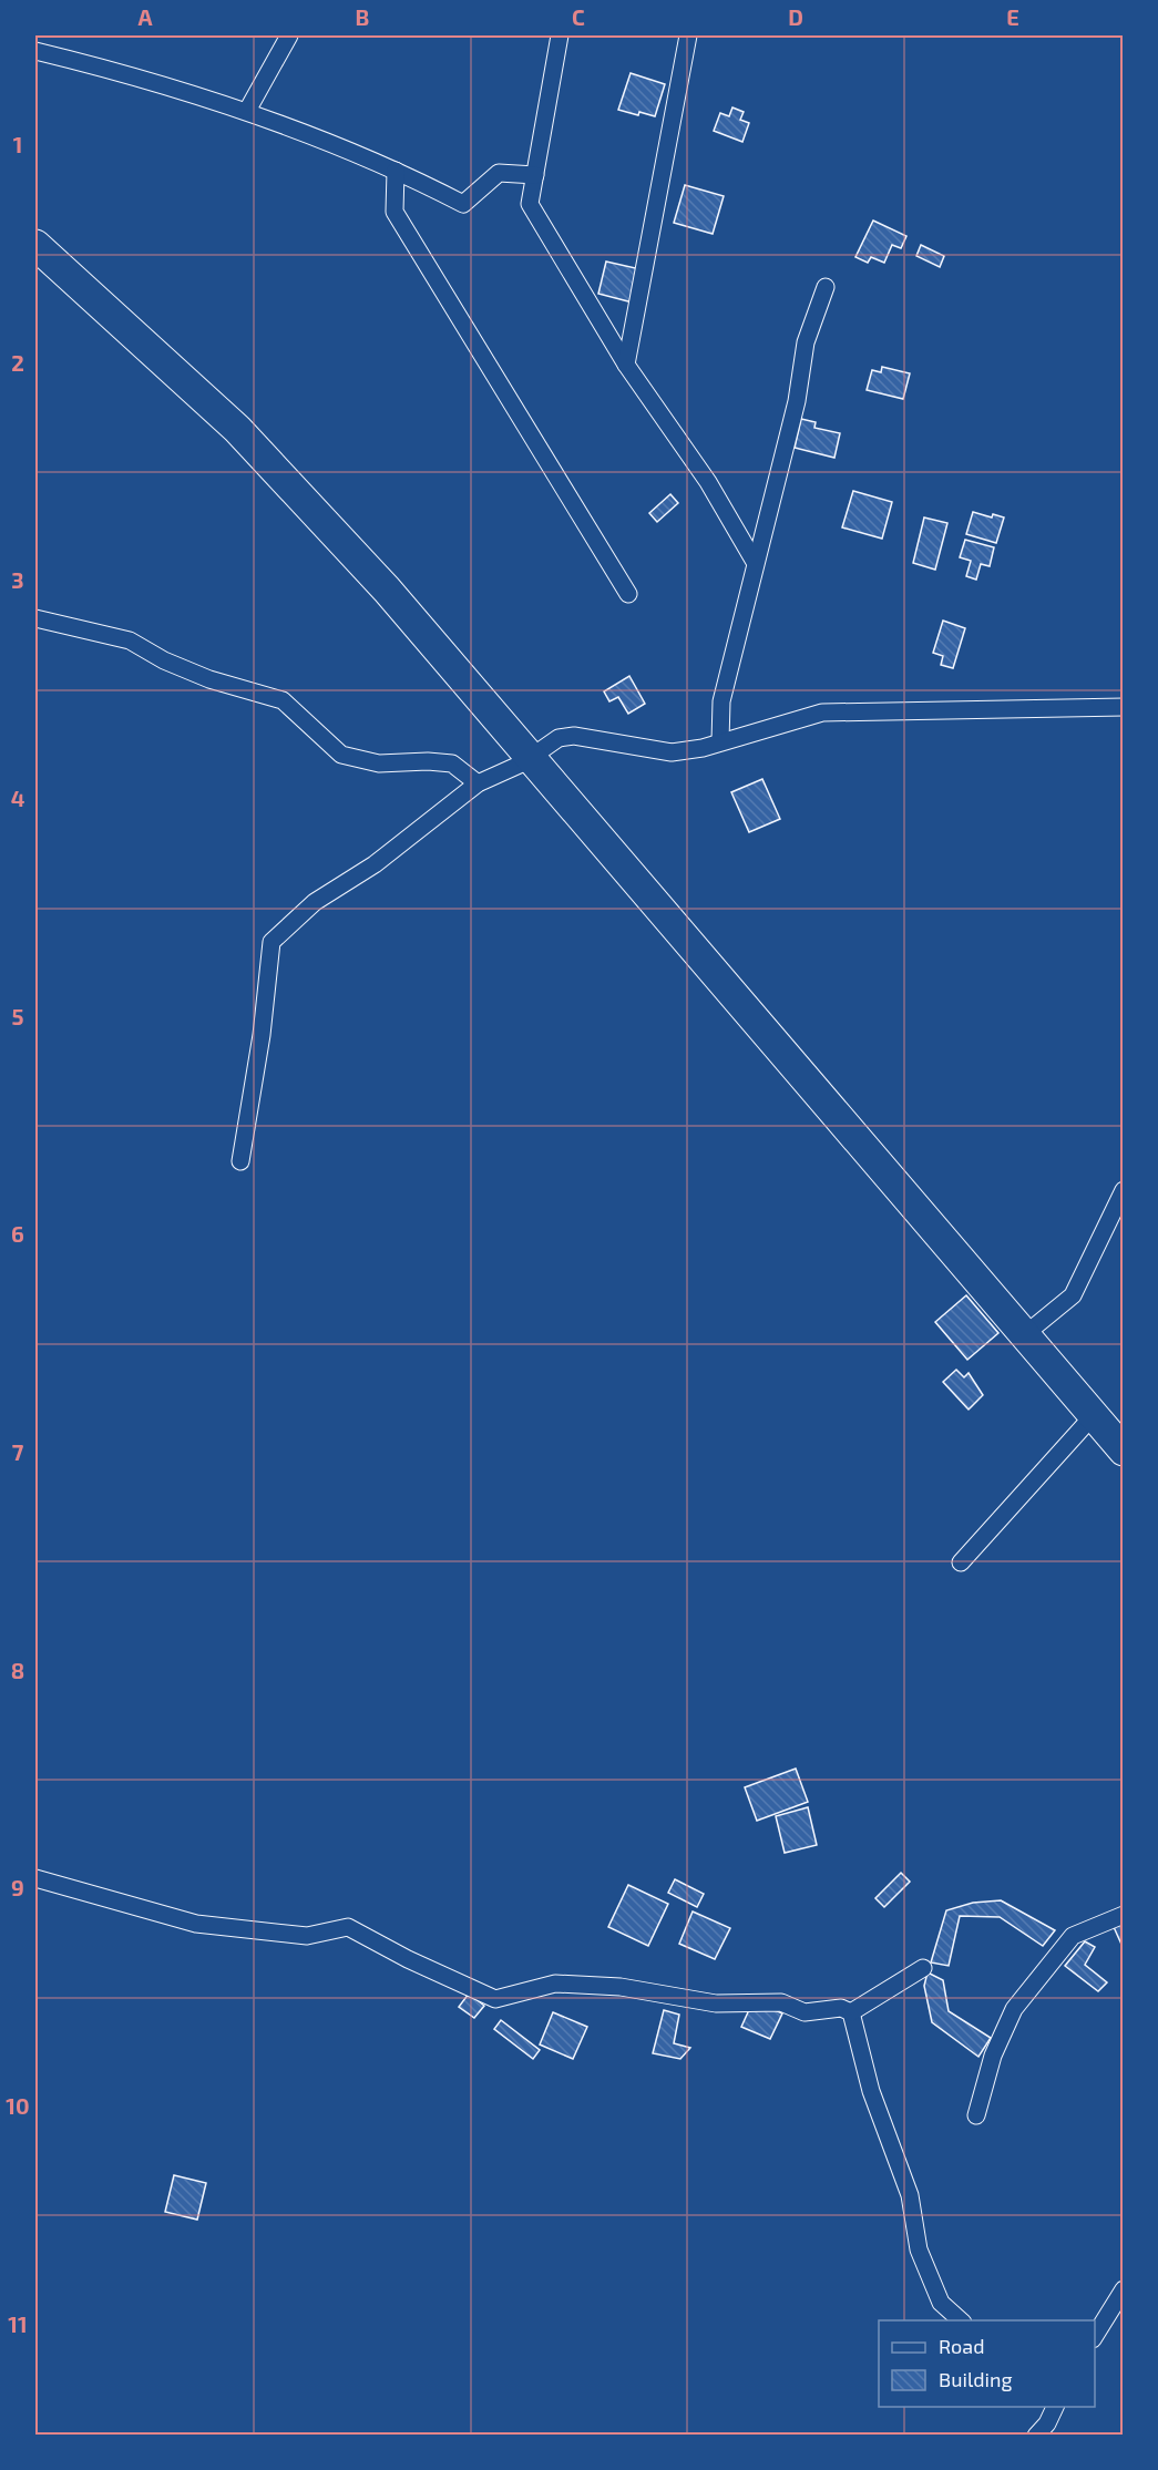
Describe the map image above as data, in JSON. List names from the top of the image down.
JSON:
{
  "legend": ["Road", "Building"],
  "grid": {
    "columns": [
      "A",
      "B",
      "C",
      "D",
      "E"
    ],
    "rows": [
      "1",
      "2",
      "3",
      "4",
      "5",
      "6",
      "7",
      "8",
      "9",
      "10",
      "11"
    ]
  }
}
